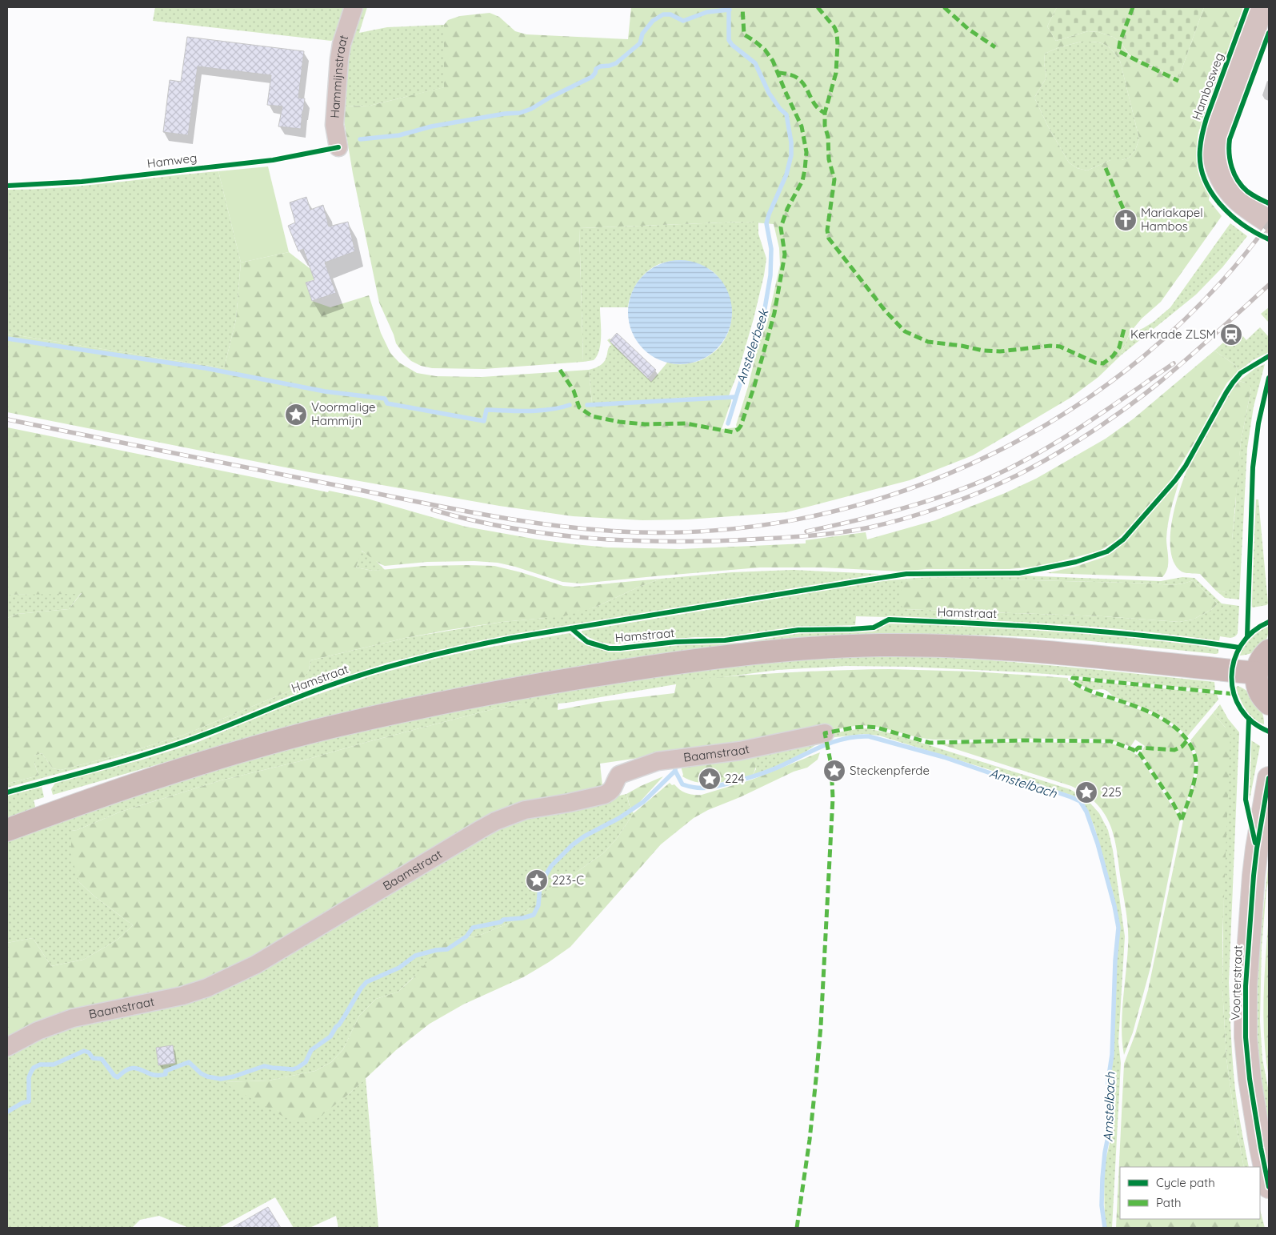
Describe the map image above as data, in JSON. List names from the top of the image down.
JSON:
{
  "streets": {
    "street": [
      "Hammijnstraat",
      "Hambosweg",
      "Baamstraat",
      "Voorterstraat"
    ],
    "cycle path": ["Hamweg", "Hamstraat"]
  },
  "water": ["Anstelerbeek", "Amstelbach"],
  "places": {
    "church": ["Mariakapel Hambos"],
    "station": ["Kerkrade ZLSM"],
    "place": [
      "Voormalige Hammijn",
      "Steckenpferde",
      "224",
      "225",
      "223-C"
    ]
  },
  "legend": ["Cycle path", "Path"]
}
